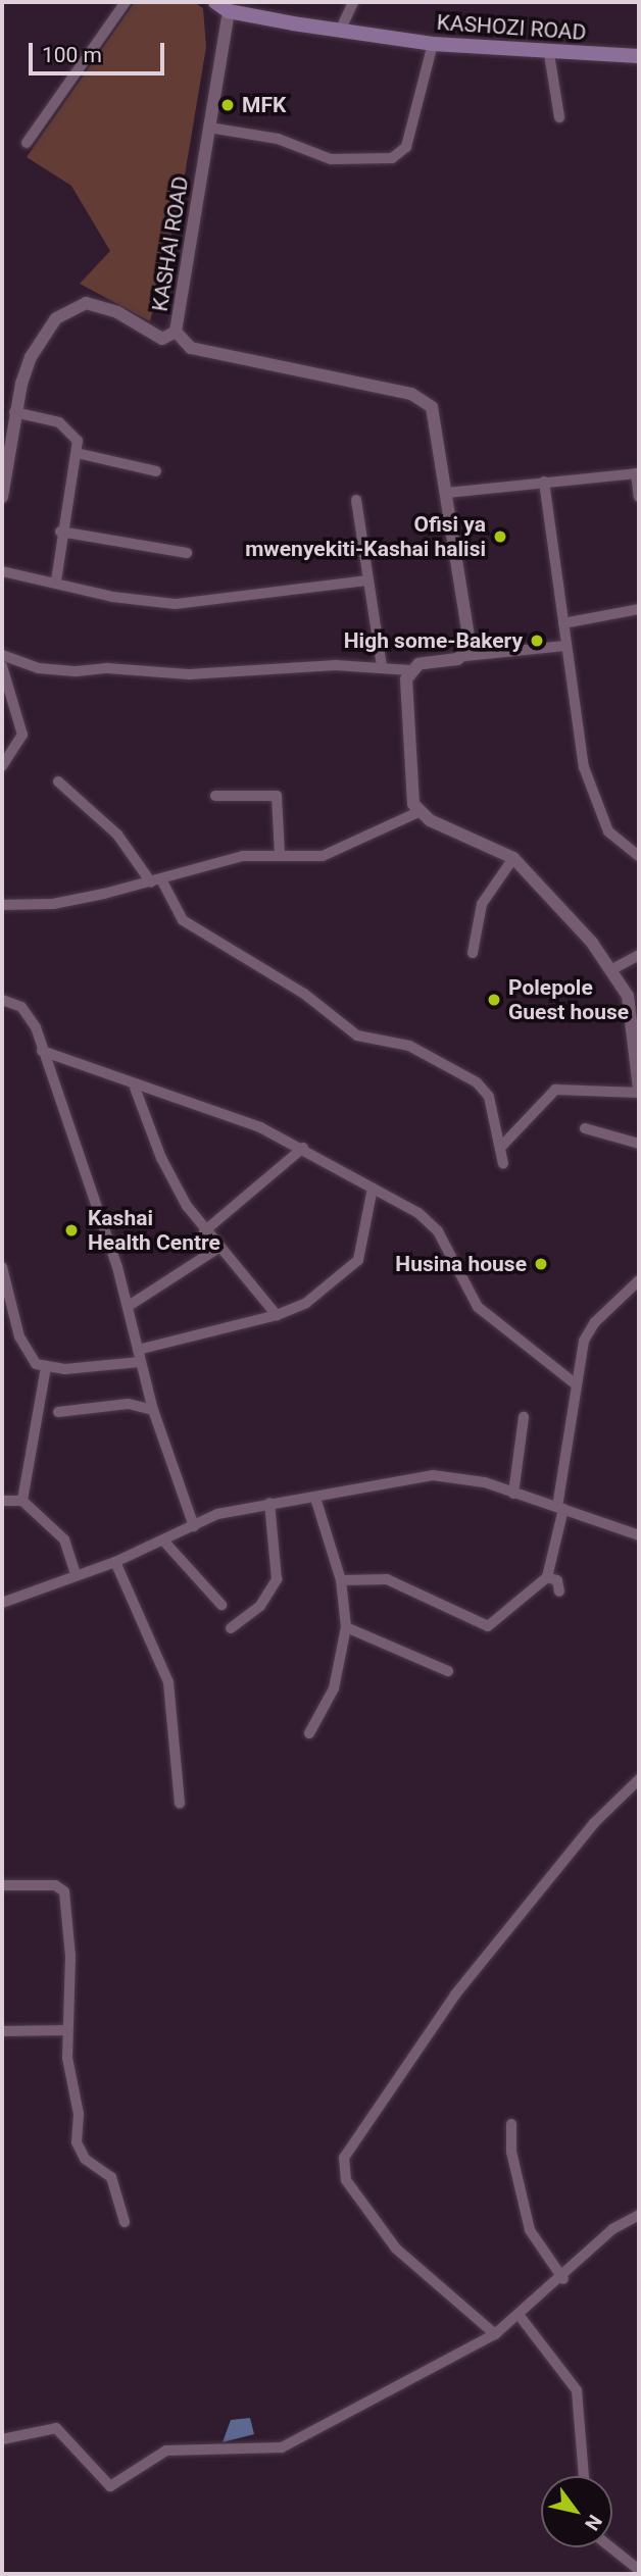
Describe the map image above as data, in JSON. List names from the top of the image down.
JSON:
{
  "streets": {
    "main road": ["KASHOZI ROAD"],
    "street": ["KASHAI ROAD"]
  },
  "crossings": [
    ["KASHOZI ROAD", "KASHAI ROAD"]
  ],
  "places": [
    "MFK",
    "Ofisi ya mwenyekiti-Kashai halisi",
    "High some-Bakery",
    "Polepole Guest house",
    "Kashai Health Centre",
    "Husina house"
  ],
  "scale_bar": "100 m",
  "north": "bottom right"
}
